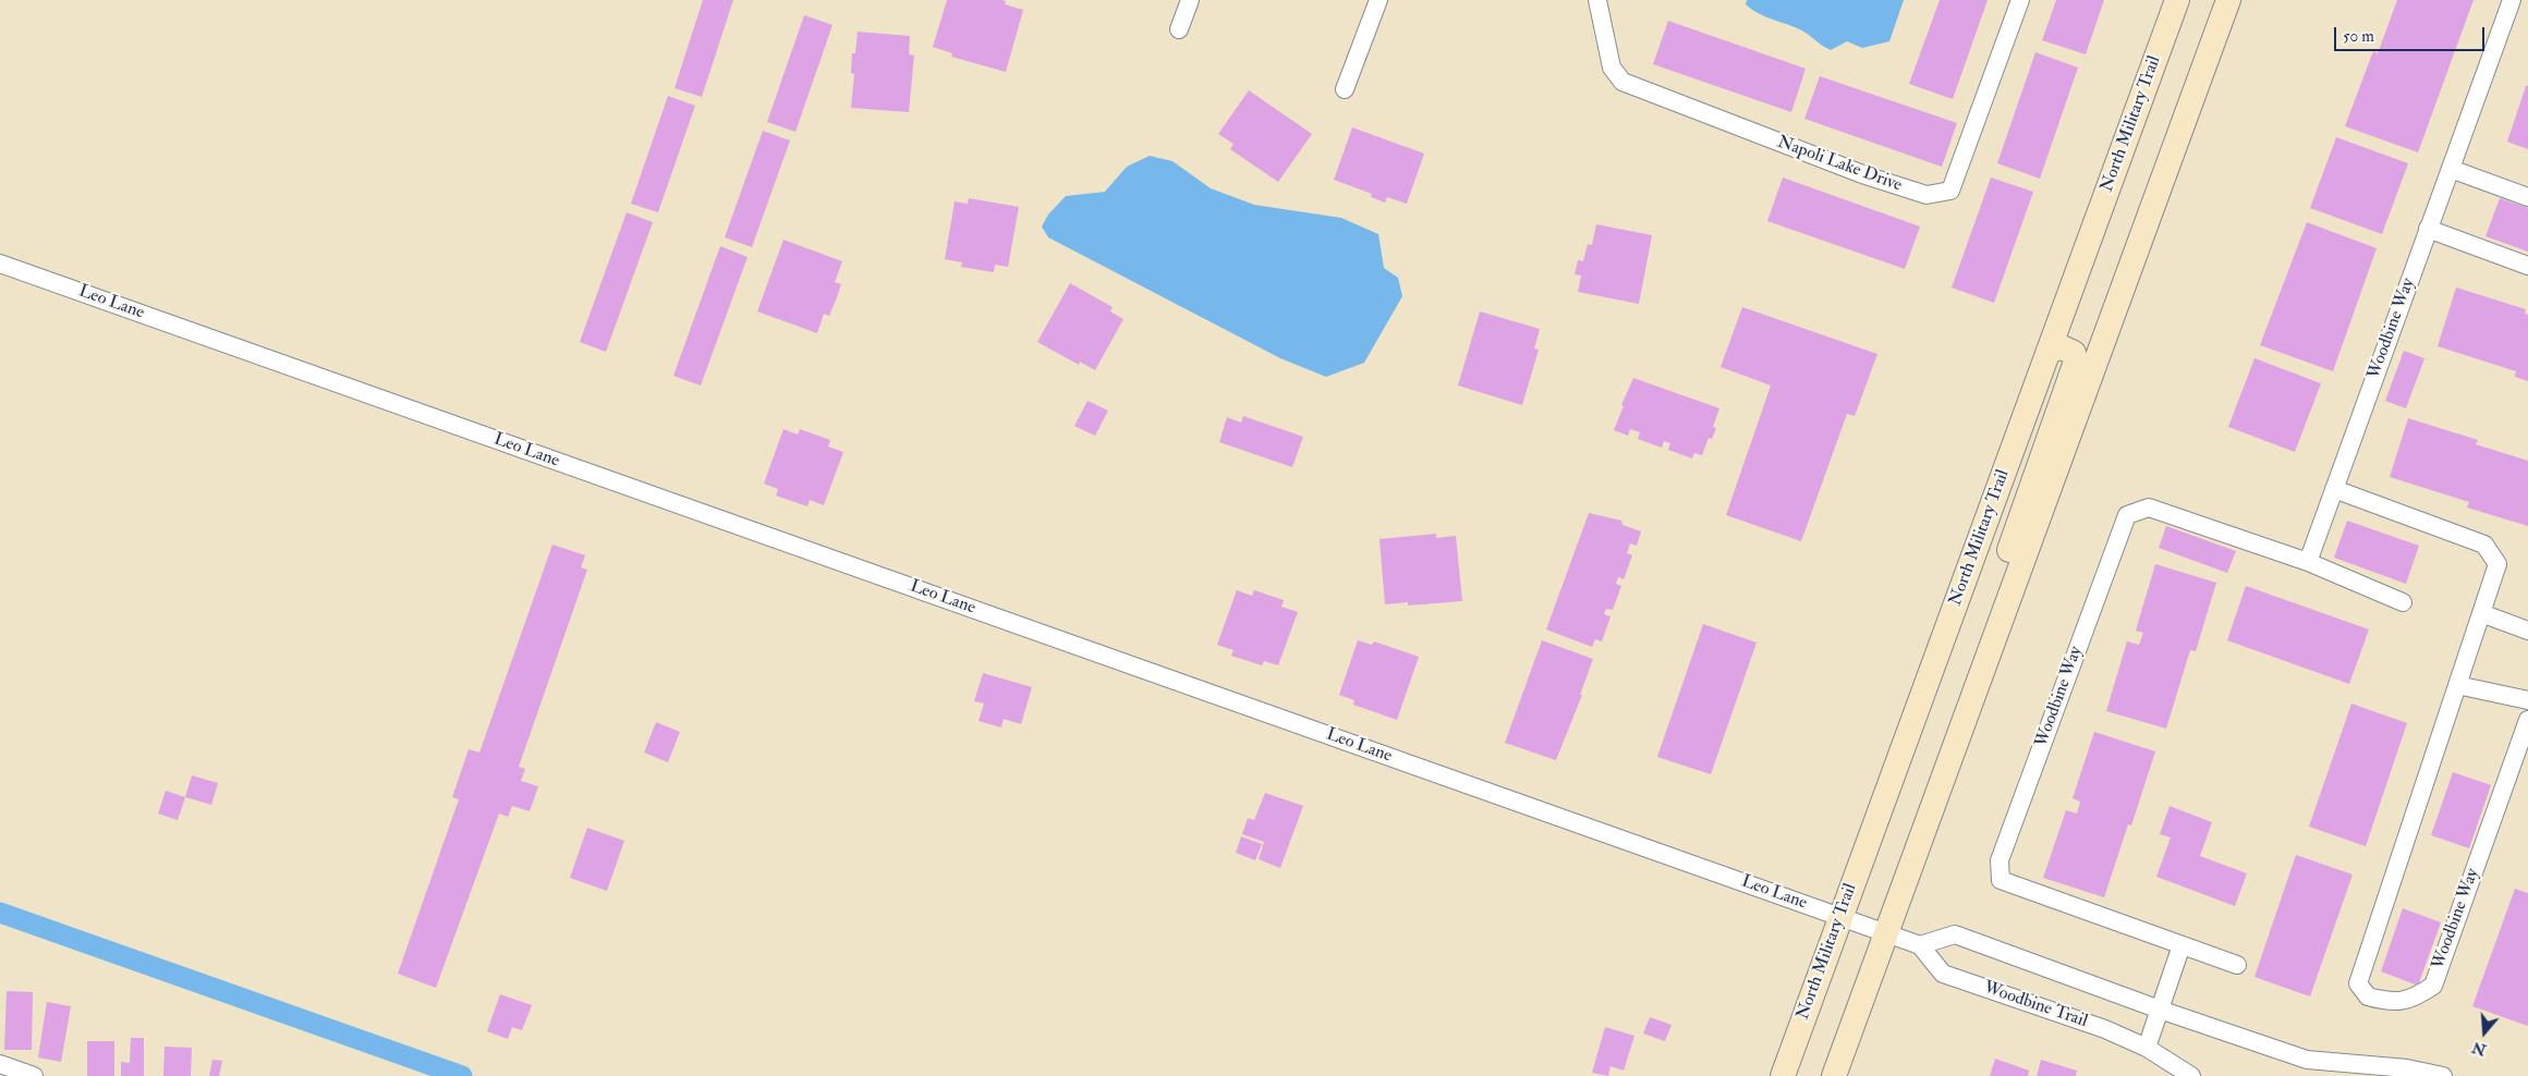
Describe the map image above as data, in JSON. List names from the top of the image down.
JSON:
{
  "streets": {
    "main road": ["North Military Trail"],
    "street": [
      "Napoli Lake Drive",
      "Leo Lane",
      "Woodbine Way",
      "Woodbine Trail"
    ]
  },
  "crossings": [
    ["North Military Trail", "Leo Lane"]
  ],
  "scale_bar": "50 m",
  "north": "bottom"
}
